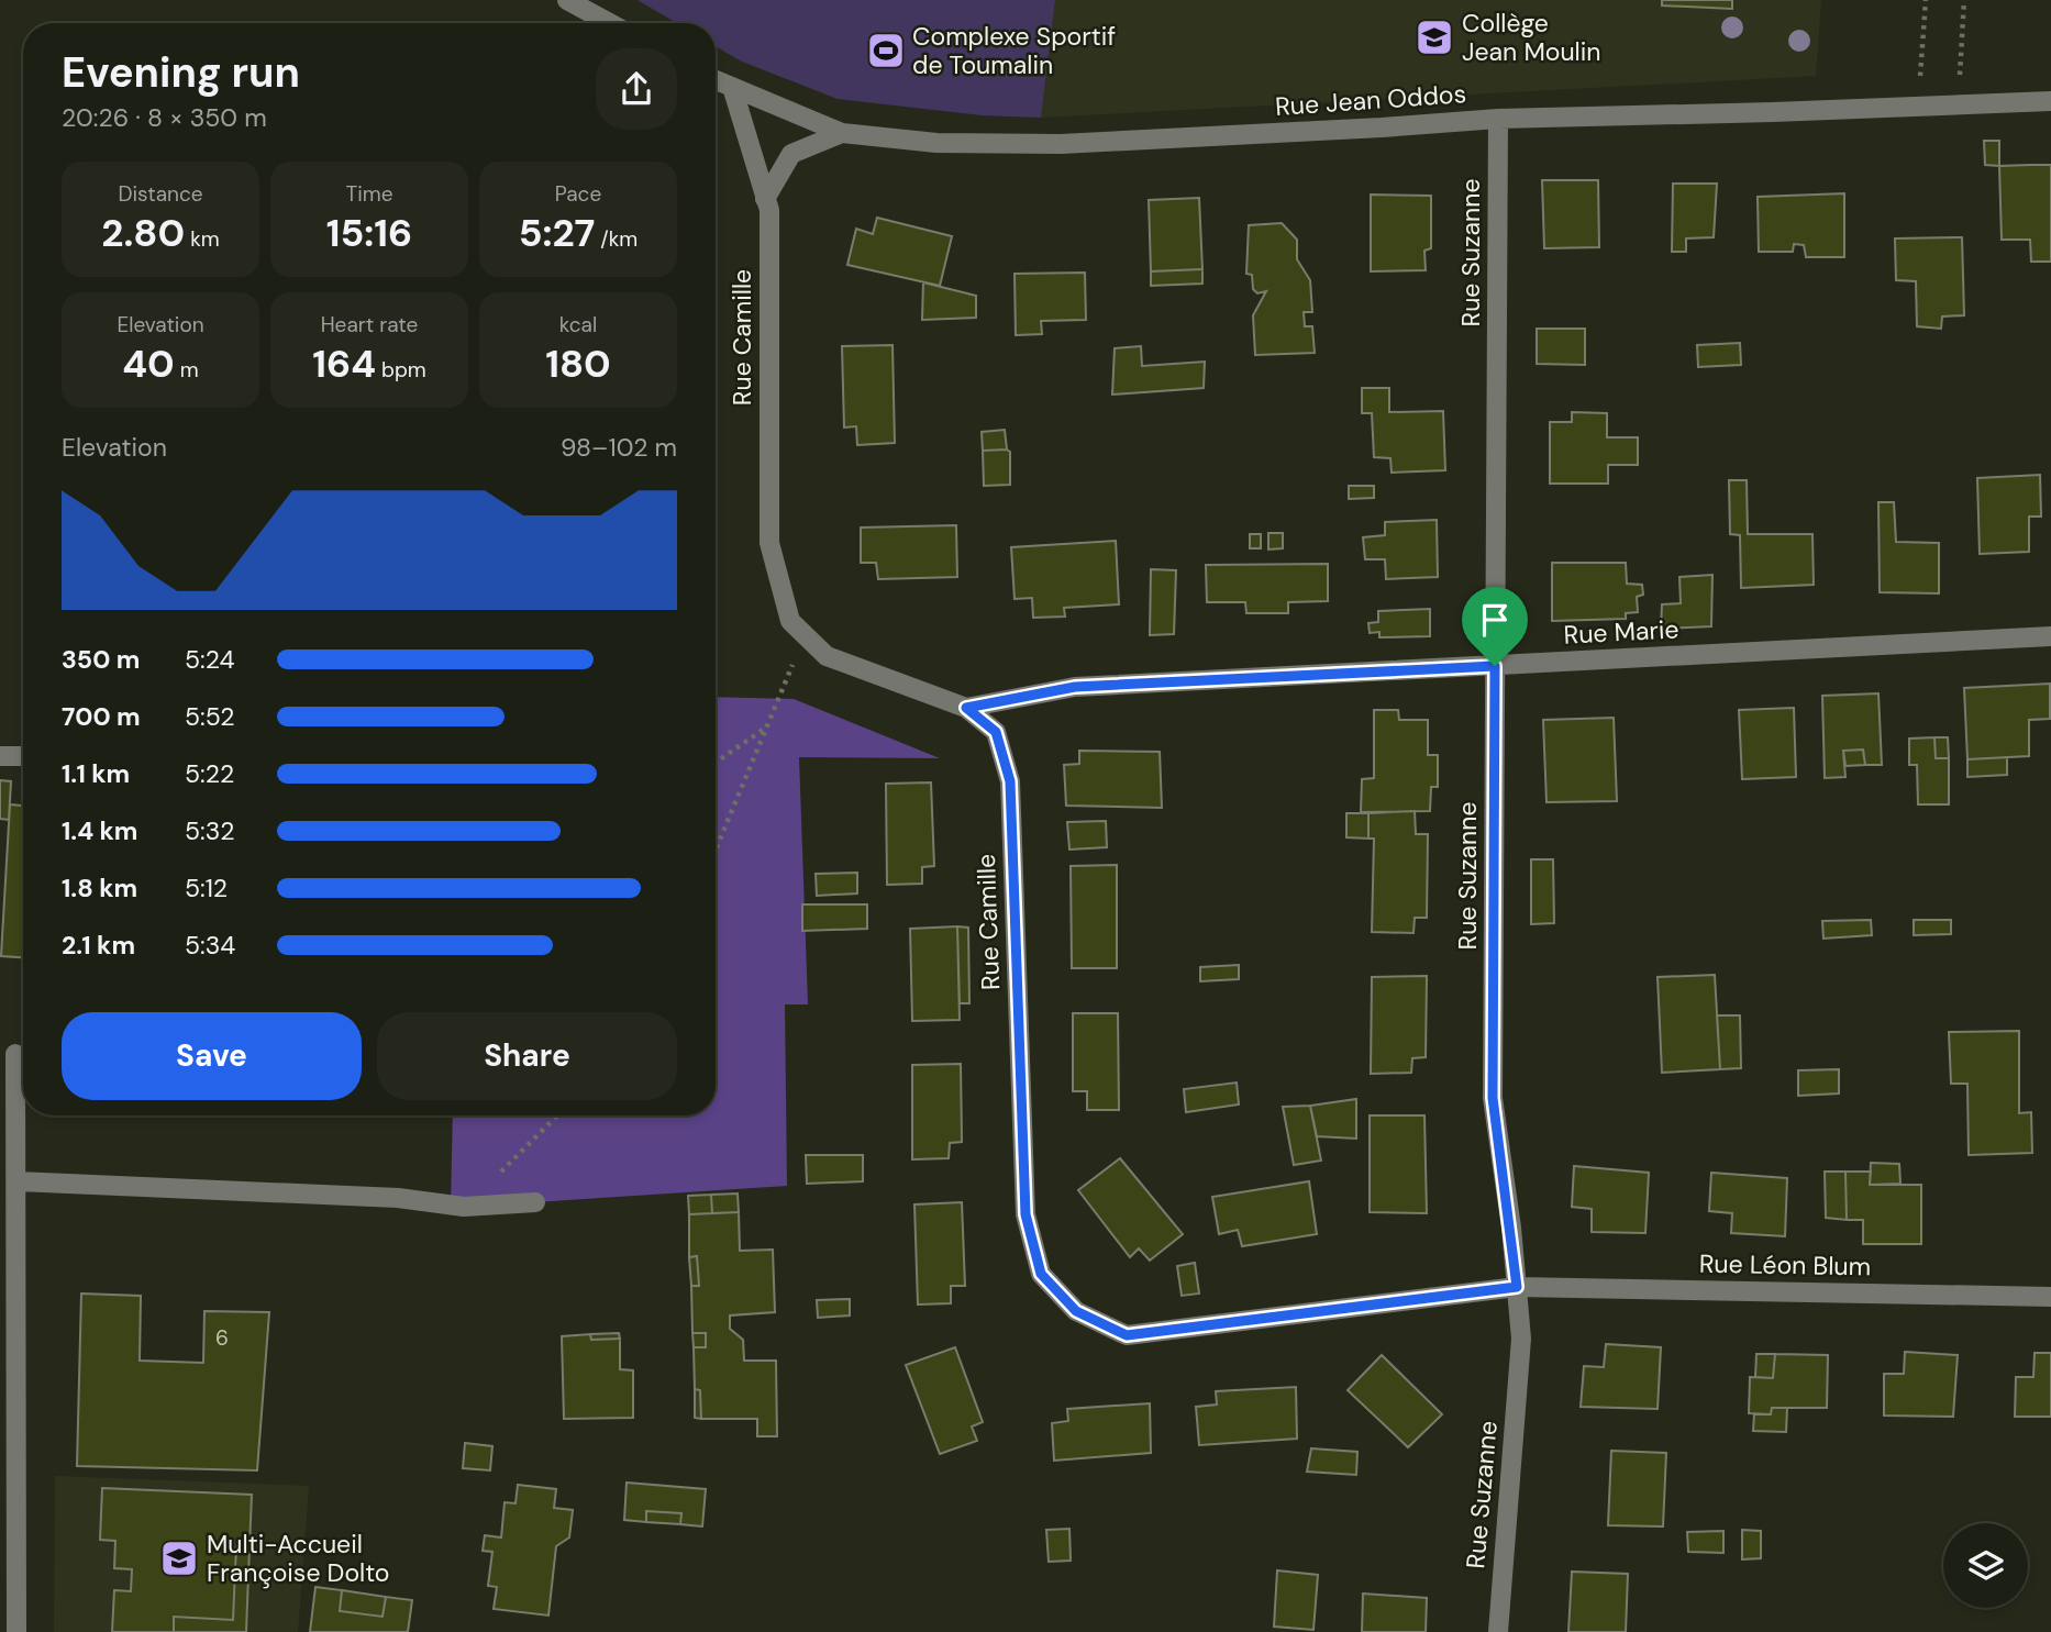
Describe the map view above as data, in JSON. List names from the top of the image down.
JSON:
{
  "streets": {
    "street": [
      "Rue Jean Oddos",
      "Rue Suzanne",
      "Rue Camille",
      "Rue Marie",
      "Rue Léon Blum"
    ]
  },
  "crossings": [
    ["Rue Jean Oddos", "Rue Suzanne"],
    ["Rue Jean Oddos", "Rue Camille"],
    ["Rue Suzanne", "Rue Camille"],
    ["Rue Suzanne", "Rue Marie"],
    ["Rue Suzanne", "Rue Léon Blum"],
    ["Rue Camille", "Rue Marie"],
    ["Rue Camille", "Rue Léon Blum"]
  ],
  "places": {
    "school or university": ["Collège Jean Moulin", "Multi-Accueil Françoise Dolto"],
    "sports": ["Complexe Sportif de Toumalin"]
  },
  "house_numbers": ["6"],
  "page": {
    "heading": ["Evening run", "20:26 · 8 × 350 m"],
    "stats": [
      ["Distance", "2.80 km"],
      ["Time", "15:16"],
      ["Pace", "5:27 /km"],
      ["Elevation", "40 m"],
      ["Heart rate", "164 bpm"],
      ["kcal", "180"]
    ],
    "chart": ["Elevation", "98–102 m"],
    "list": [
      {
        "name": "350 m",
        "note": "5:24"
      },
      {
        "name": "700 m",
        "note": "5:52"
      },
      {
        "name": "1.1 km",
        "note": "5:22"
      },
      {
        "name": "1.4 km",
        "note": "5:32"
      },
      {
        "name": "1.8 km",
        "note": "5:12"
      },
      {
        "name": "2.1 km",
        "note": "5:34"
      }
    ],
    "buttons": ["Save", "Share"]
  }
}
